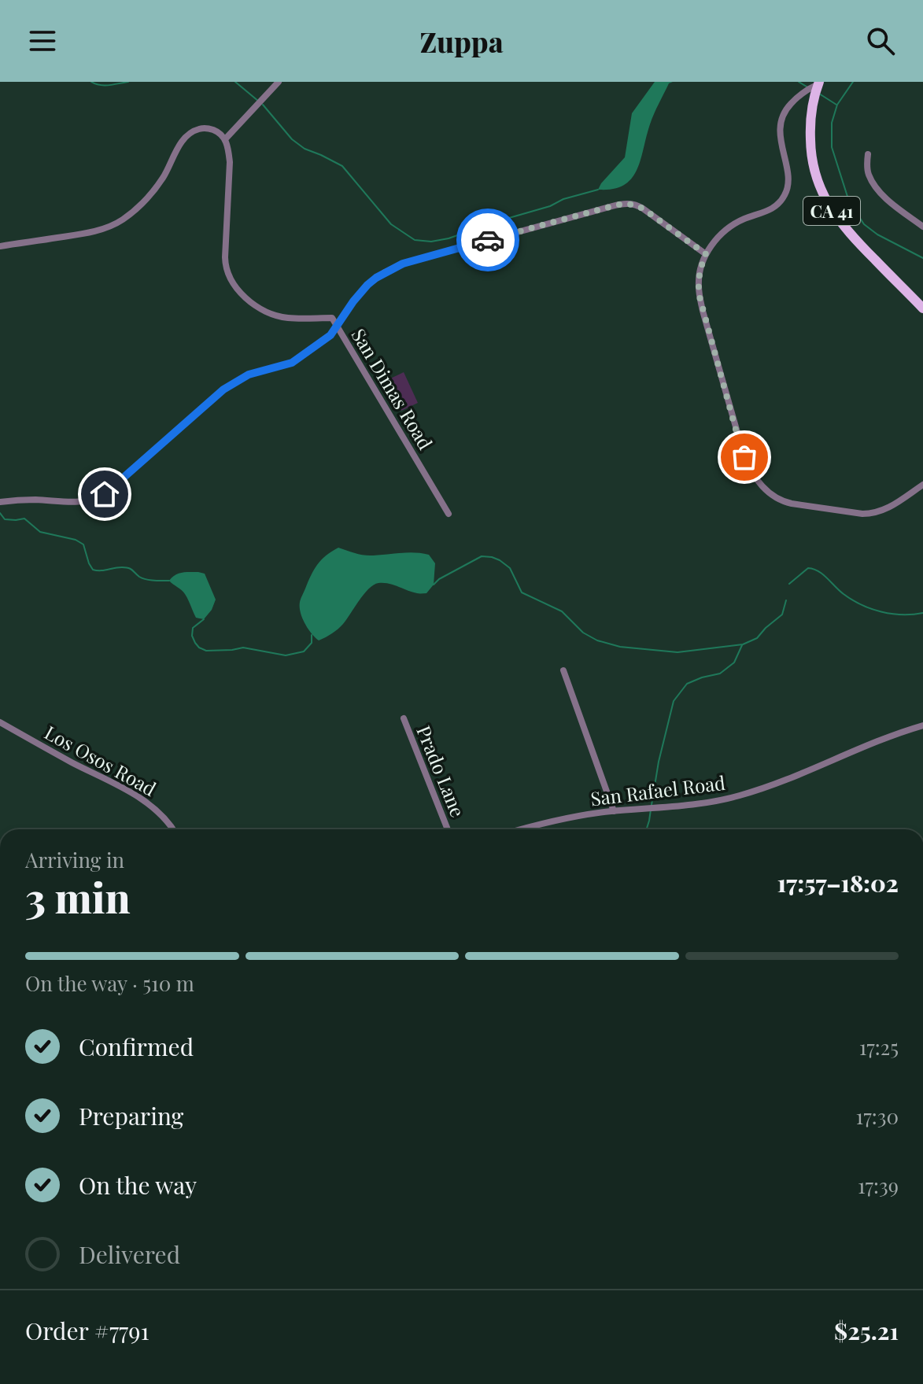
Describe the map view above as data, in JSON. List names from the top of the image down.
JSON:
{
  "streets": {
    "main road": ["CA 41"],
    "street": [
      "San Dimas Road",
      "Los Osos Road",
      "Prado Lane",
      "San Rafael Road"
    ]
  },
  "page": {
    "header": "Zuppa",
    "heading": ["3 min", "Arriving in", "17:57–18:02"],
    "panel": ["Order #7791", "$25.21"],
    "bar": "On the way · 510 m",
    "list": [
      ["Confirmed", "17:25"],
      ["Preparing", "17:30"],
      ["On the way", "17:39"],
      "Delivered"
    ]
  }
}
